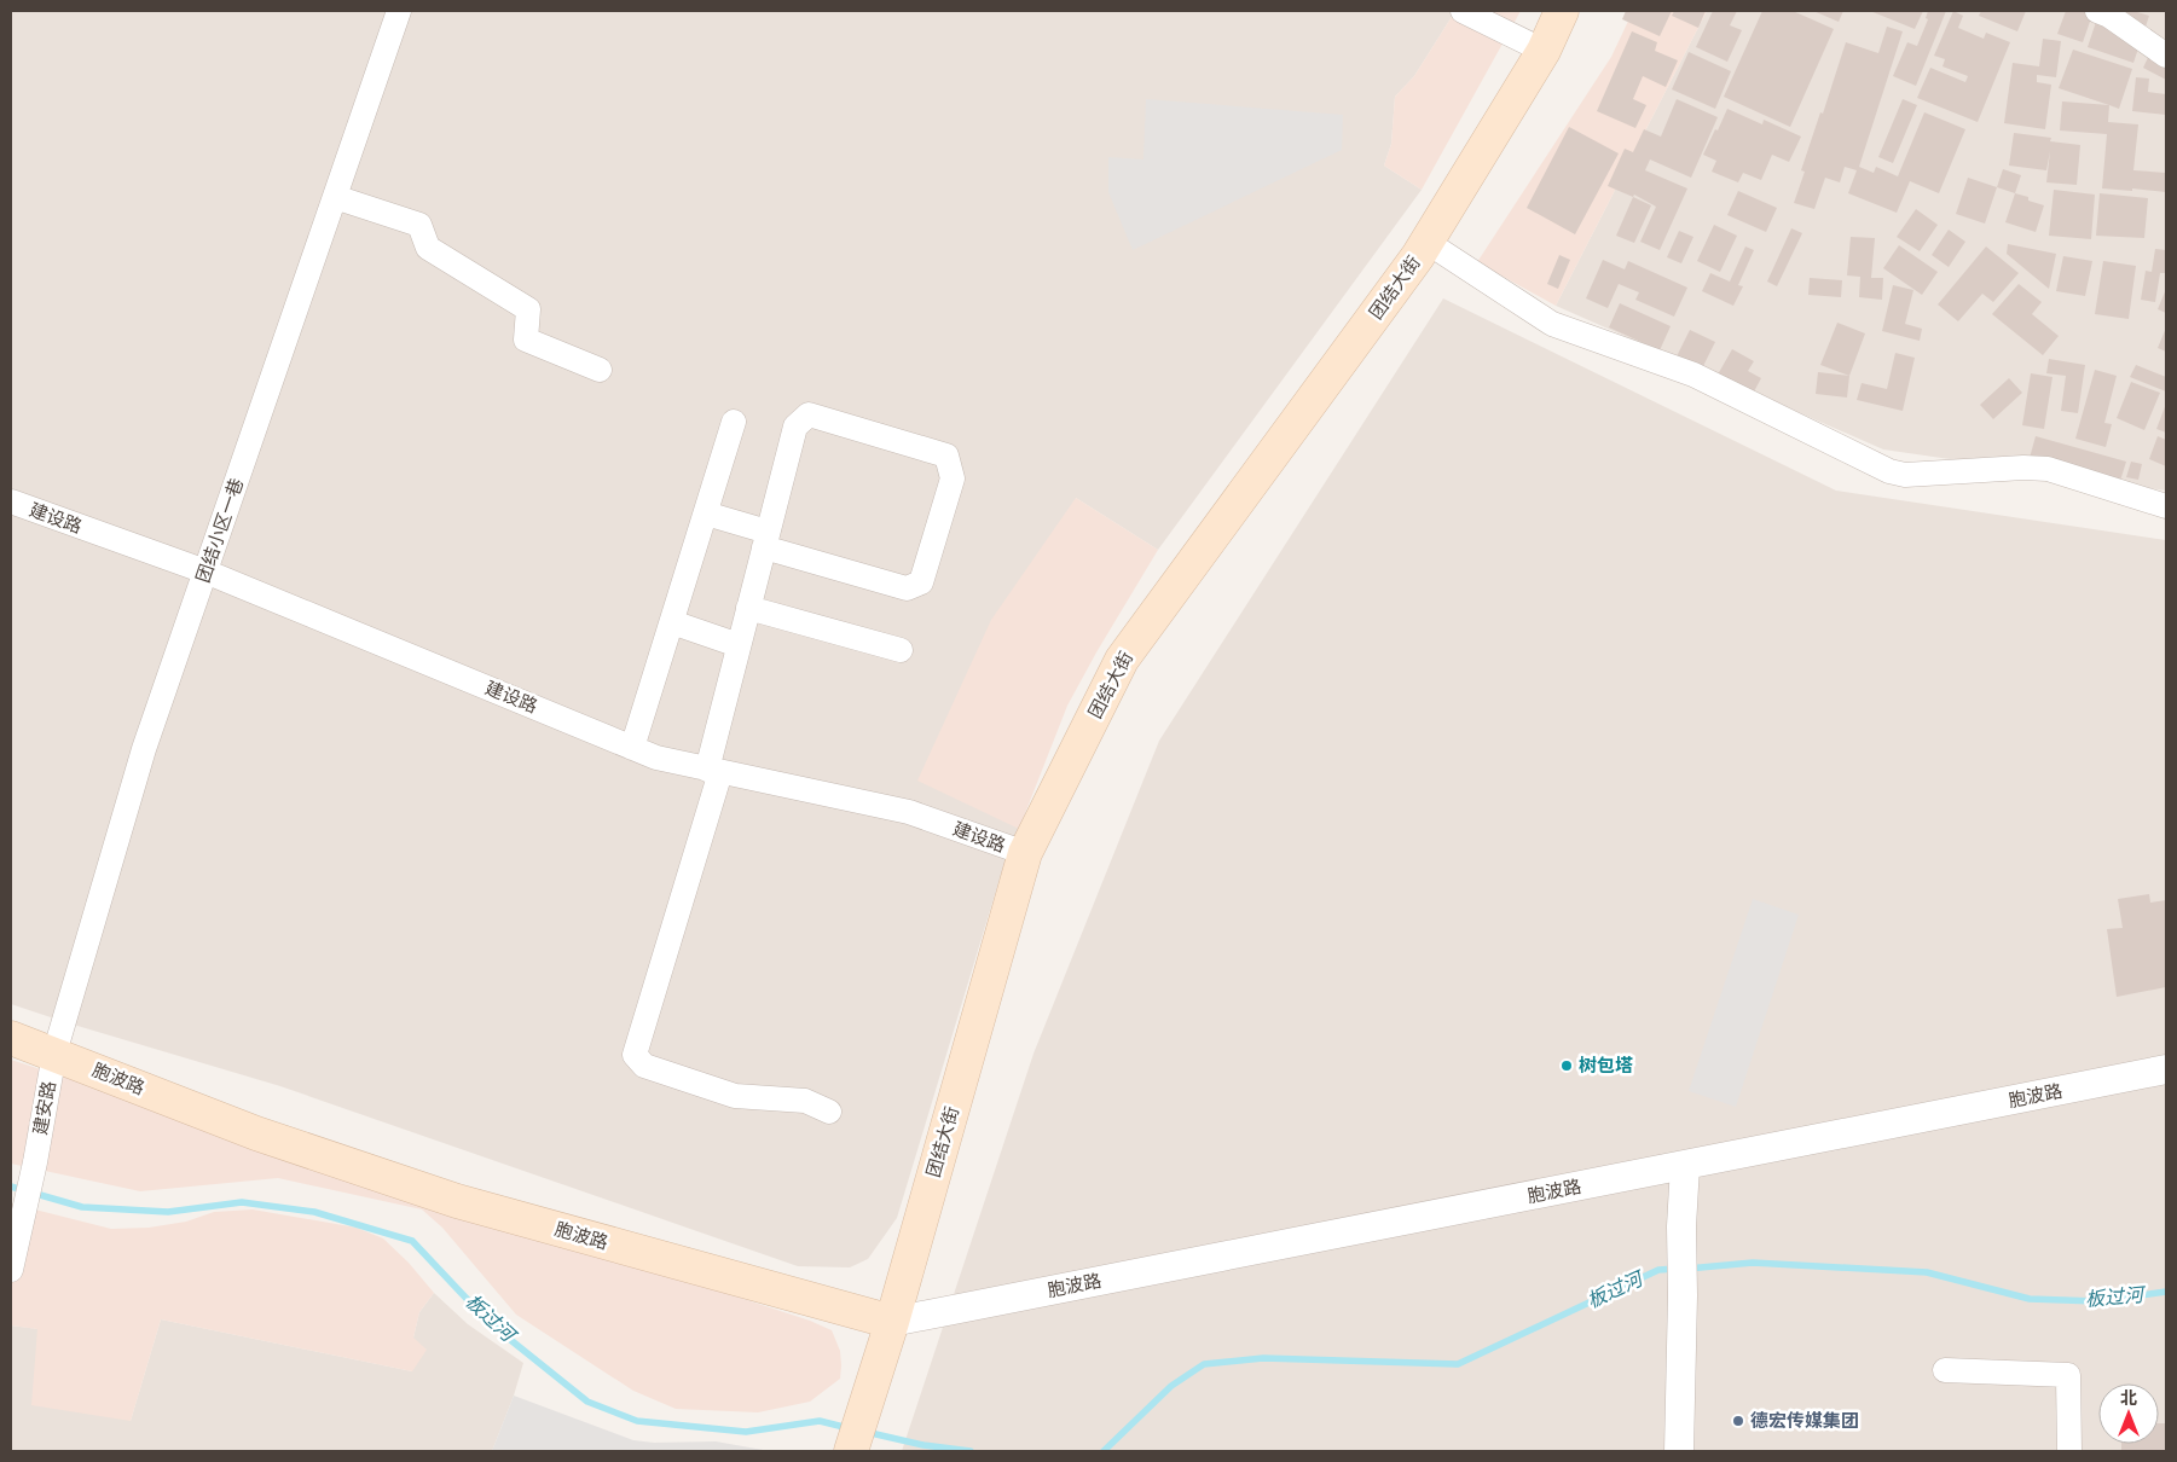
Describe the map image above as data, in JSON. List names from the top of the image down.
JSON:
{
  "streets": {
    "main road": ["团结大街", "胞波路"],
    "street": ["建设路", "团结小区一巷", "建安路"]
  },
  "crossings": [
    ["团结大街", "建设路"],
    ["团结大街", "胞波路"],
    ["建设路", "团结小区一巷"],
    ["团结小区一巷", "胞波路"],
    ["团结小区一巷", "建安路"],
    ["胞波路", "建安路"]
  ],
  "water": ["板过河"],
  "places": ["树包塔", "德宏传媒集团"],
  "north": "top"
}
